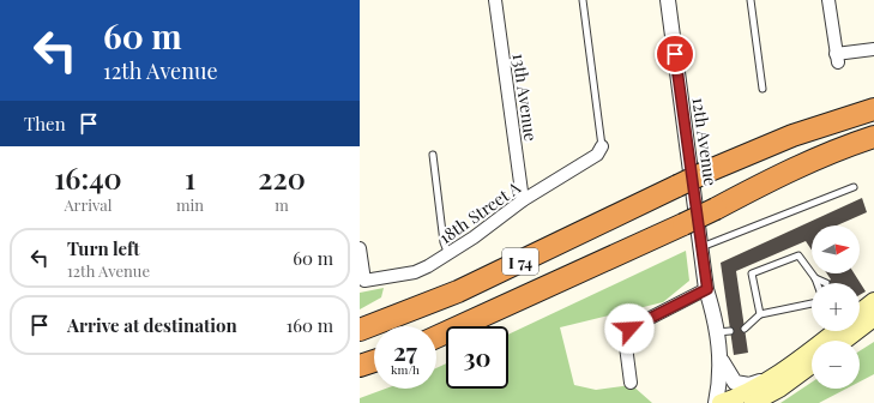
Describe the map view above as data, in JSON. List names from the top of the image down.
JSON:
{
  "streets": {
    "highway": ["I 74"],
    "street": ["13th Avenue", "12th Avenue", "18th Street A"]
  },
  "crossings": [
    ["13th Avenue", "18th Street A"]
  ],
  "north": "right",
  "page": {
    "turn": ["60 m", "12th Avenue"],
    "then": "Then",
    "eta": [
      "16:40",
      "Arrival",
      "1",
      "min",
      "220",
      "m"
    ],
    "map_buttons": ["+", "−"],
    "list": [
      {
        "name": "Turn left",
        "note": "12th Avenue",
        "value": "60 m"
      },
      {
        "name": "Arrive at destination",
        "value": "160 m"
      }
    ],
    "speed": "27 km/h",
    "limit": "30"
  }
}
